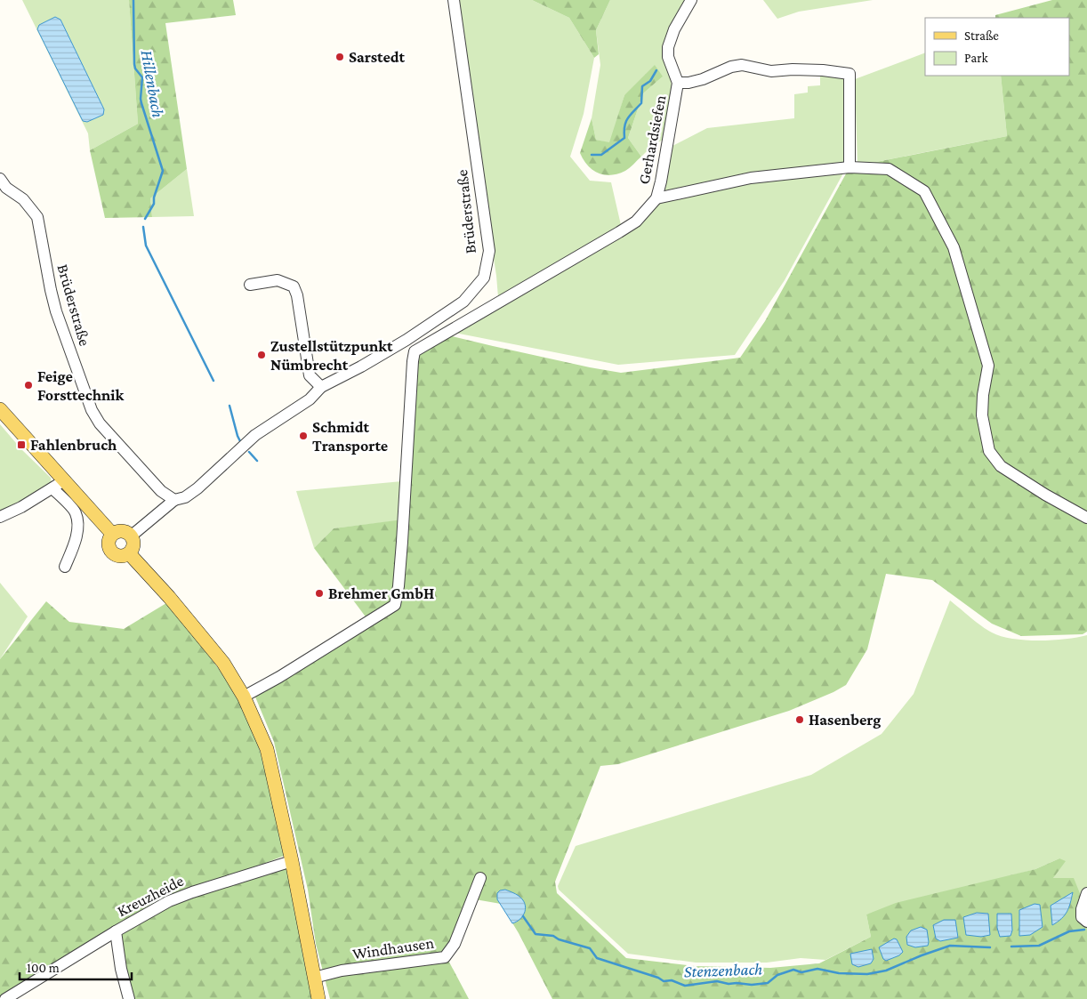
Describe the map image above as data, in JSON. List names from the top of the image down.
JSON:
{
  "streets": {
    "street": [
      "Gerhardsiefen",
      "Brüderstraße",
      "Kreuzheide",
      "Windhausen"
    ]
  },
  "water": ["Hillenbach", "Stenzenbach"],
  "places": {
    "other": [
      "Sarstedt",
      "Zustellstützpunkt Nümbrecht",
      "Feige Forsttechnik",
      "Schmidt Transporte",
      "Brehmer GmbH",
      "Hasenberg"
    ],
    "transit": ["Fahlenbruch"]
  },
  "legend": ["Straße", "Park"],
  "scale_bar": "100 m"
}
